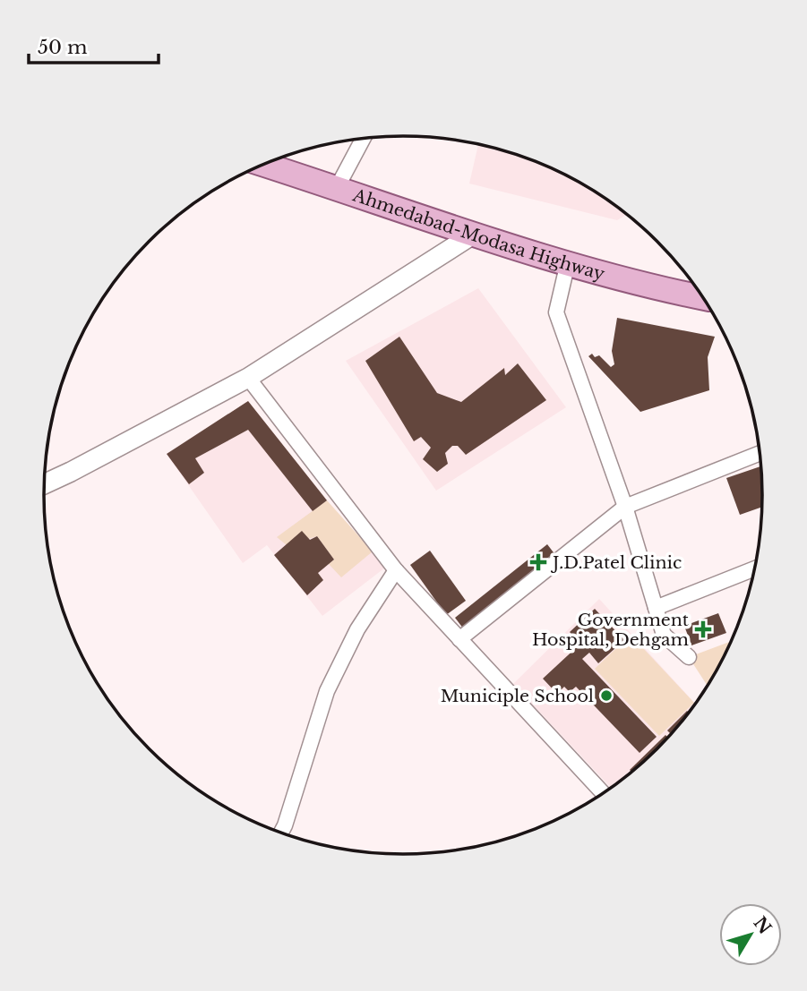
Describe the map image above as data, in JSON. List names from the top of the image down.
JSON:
{
  "streets": {
    "main road": ["Ahmedabad-Modasa Highway"]
  },
  "places": {
    "health": ["J.D.Patel Clinic", "Government Hospital, Dehgam"],
    "other": ["Municiple School"]
  },
  "scale_bar": "50 m",
  "north": "top right"
}
